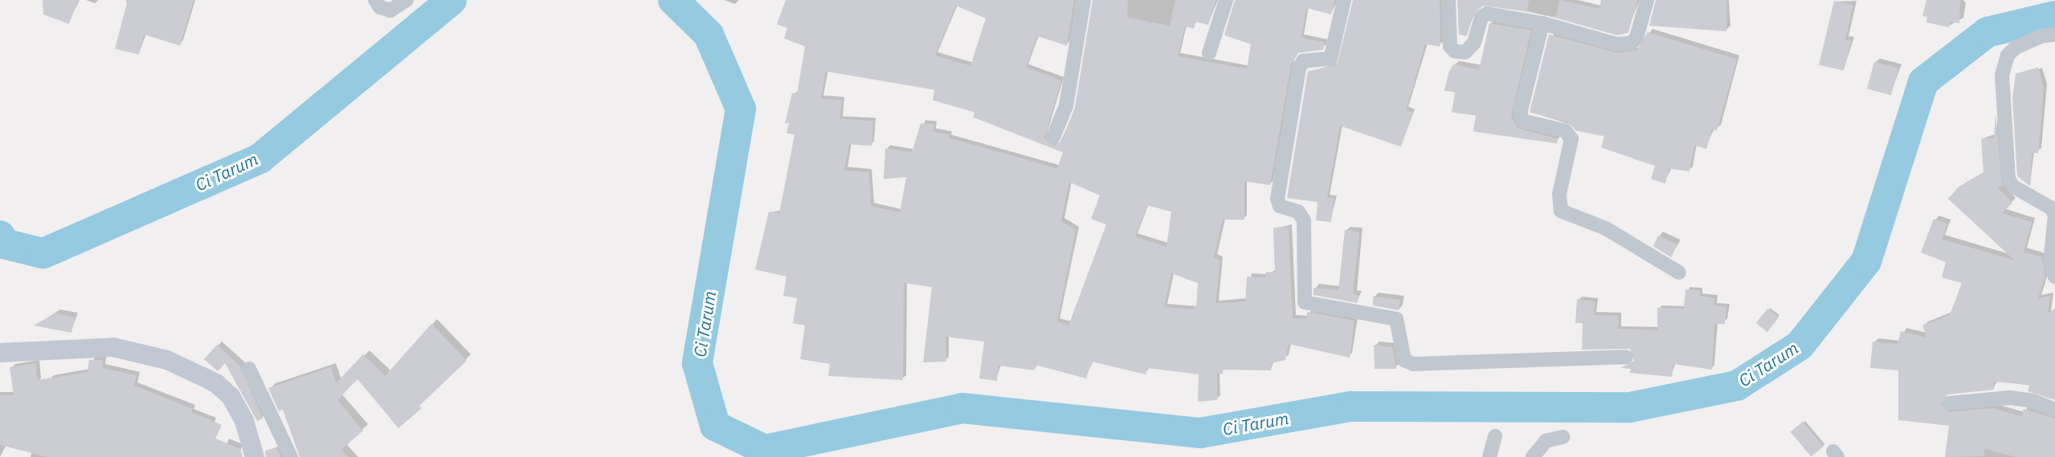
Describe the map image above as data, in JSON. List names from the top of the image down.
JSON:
{
  "water": ["Ci Tarum"]
}
